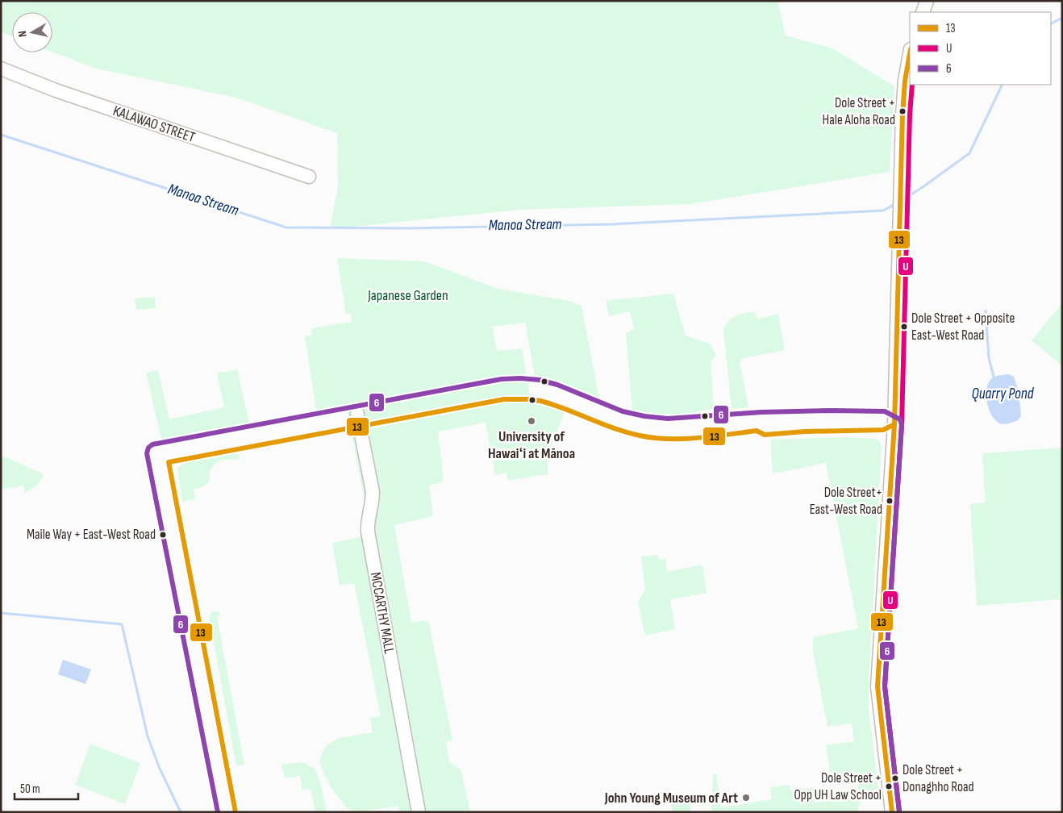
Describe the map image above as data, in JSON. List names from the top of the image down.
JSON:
{
  "streets": {
    "street": ["KALAWAO STREET", "MCCARTHY MALL"]
  },
  "water": ["Manoa Stream", "Quarry Pond"],
  "parks": ["Japanese Garden"],
  "places": [
    "Dole Street + Hale Aloha Road",
    "Dole Street + Opposite East-West Road",
    "University of Hawaiʻi at Mānoa",
    "Dole Street+ East-West Road",
    "Maile Way + East-West Road",
    "Dole Street + Donaghho Road",
    "Dole Street + Opp UH Law School",
    "John Young Museum of Art"
  ],
  "lines": ["transit line 13", "transit line U", "transit line 6"],
  "legend": ["13", "U", "6"],
  "scale_bar": "50 m",
  "north": "left"
}
